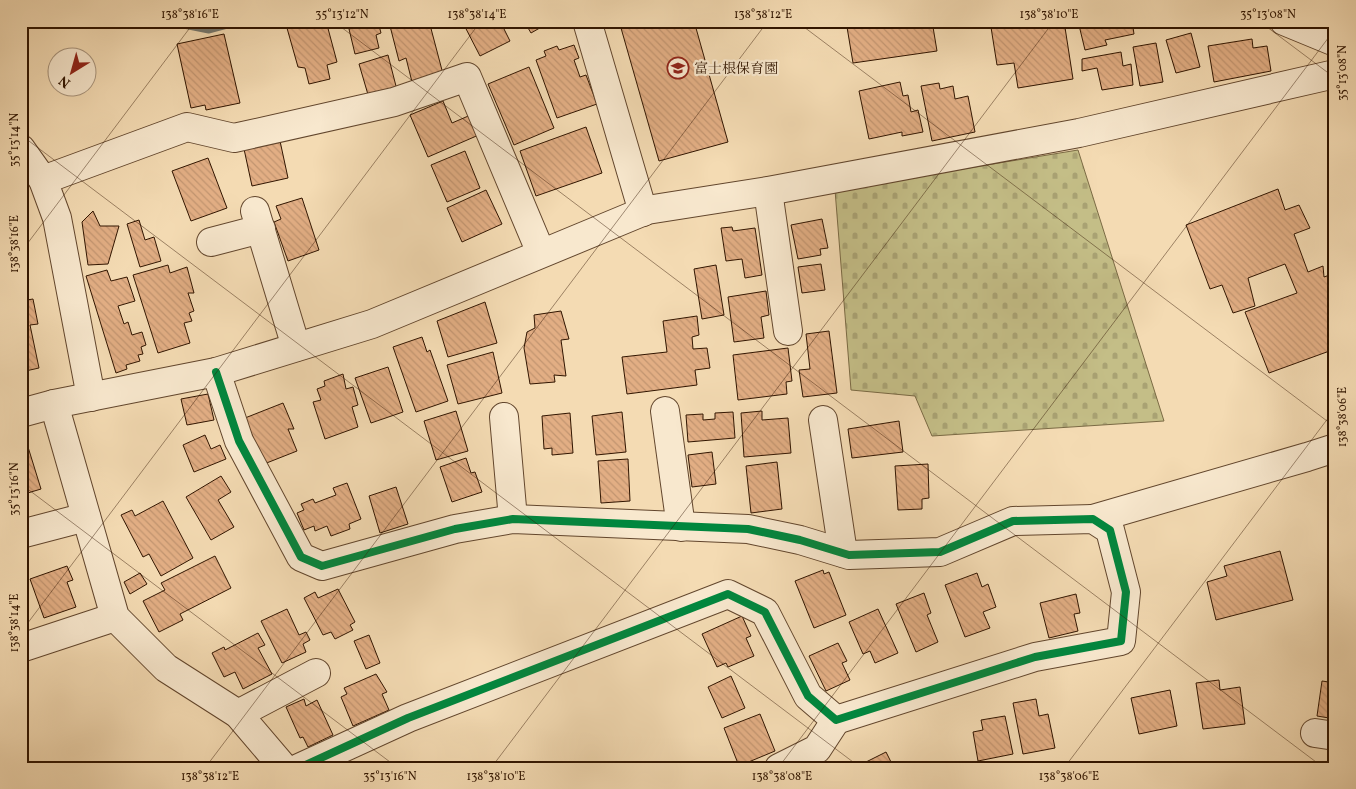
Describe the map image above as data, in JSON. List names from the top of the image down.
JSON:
{
  "places": {
    "school or university": ["富士根保育園"]
  },
  "north": "bottom left",
  "coordinates": [
    "138°38'16\"E",
    "35°13'12\"N",
    "138°38'14\"E",
    "138°38'12\"E",
    "138°38'10\"E",
    "35°13'08\"N",
    "35°13'14\"N",
    "138°38'06\"E",
    "35°13'16\"N",
    "138°38'08\"E"
  ]
}
